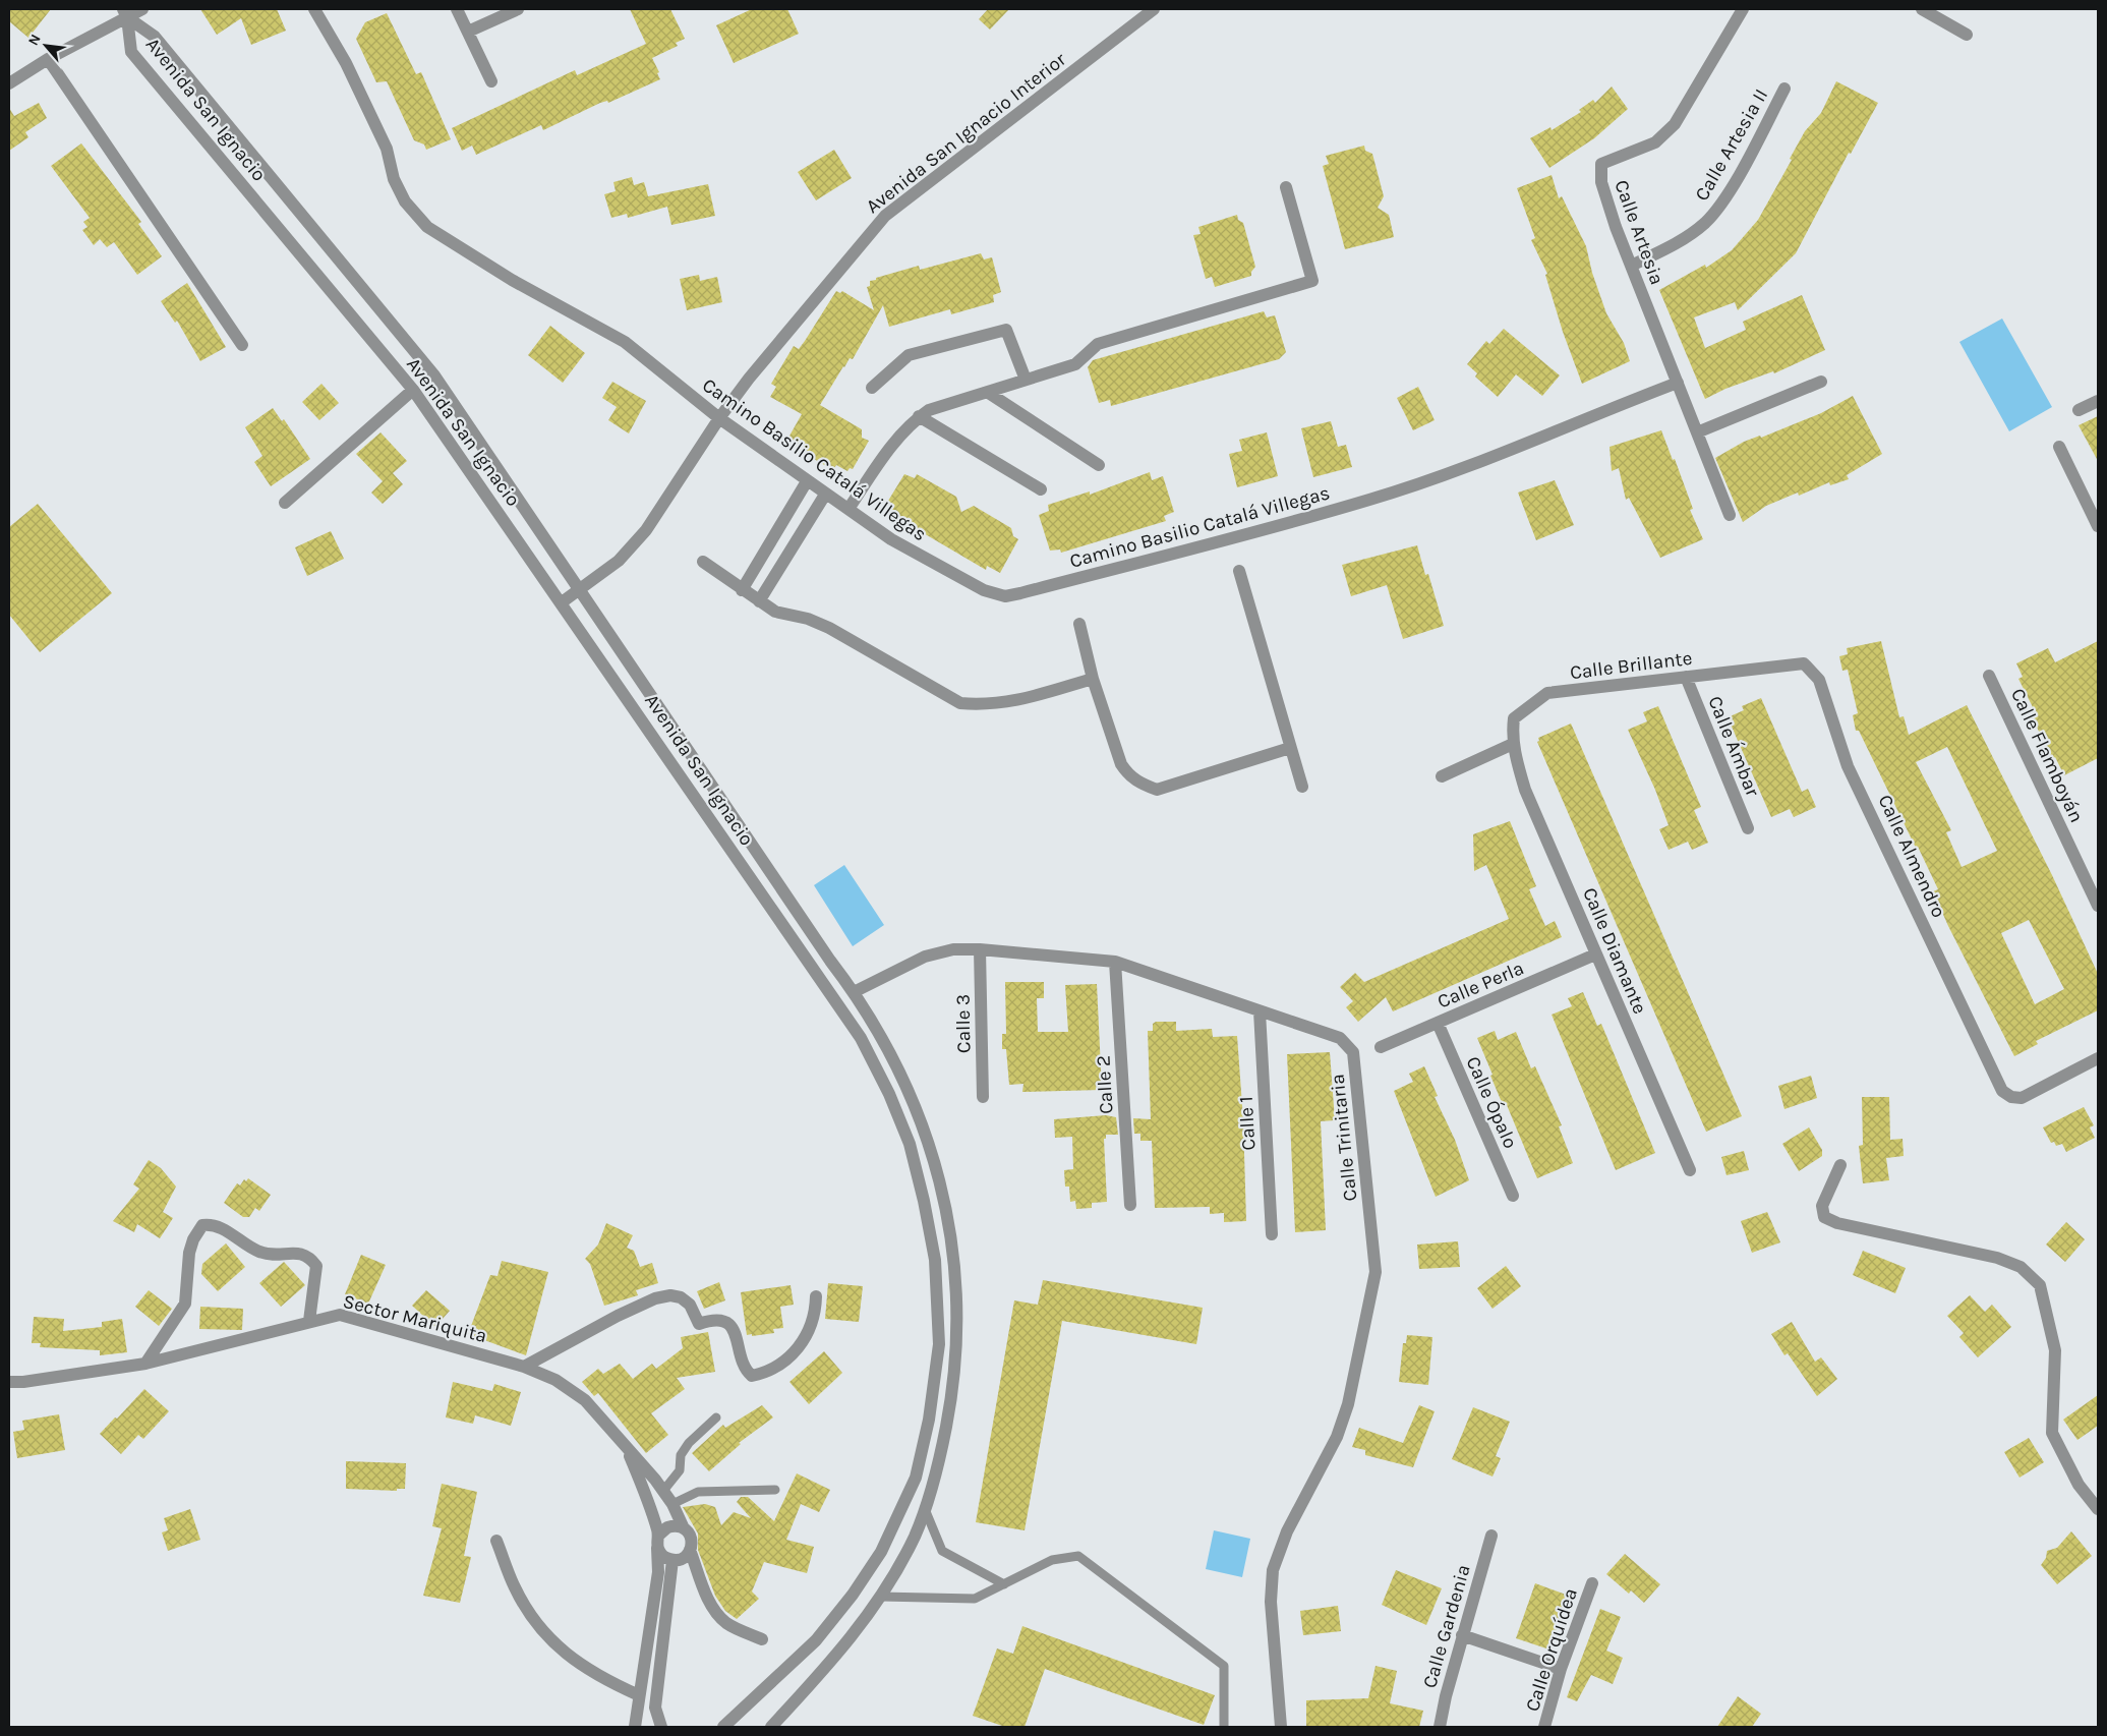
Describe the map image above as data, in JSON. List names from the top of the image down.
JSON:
{
  "streets": {
    "street": [
      "Avenida San Ignacio",
      "Avenida San Ignacio Interior",
      "Calle Artesia II",
      "Calle Artesia",
      "Camino Basilio Catalá Villegas",
      "Calle Brillante",
      "Calle Ámbar",
      "Calle Flamboyán",
      "Calle Almendro",
      "Calle Diamante",
      "Calle Perla",
      "Calle 3",
      "Calle 2",
      "Calle Ópalo",
      "Calle 1",
      "Calle Trinitaria",
      "Sector Mariquita",
      "Calle Gardenia",
      "Calle Orquídea"
    ]
  },
  "crossings": [
    ["Avenida San Ignacio", "Avenida San Ignacio Interior"],
    ["Avenida San Ignacio", "Calle Trinitaria"],
    ["Avenida San Ignacio Interior", "Camino Basilio Catalá Villegas"],
    ["Calle Artesia II", "Calle Artesia"],
    ["Calle Artesia", "Camino Basilio Catalá Villegas"],
    ["Calle Brillante", "Calle Ámbar"],
    ["Calle Brillante", "Calle Almendro"],
    ["Calle Brillante", "Calle Diamante"],
    ["Calle Diamante", "Calle Perla"],
    ["Calle Perla", "Calle Ópalo"],
    ["Calle 3", "Calle Trinitaria"],
    ["Calle 2", "Calle Trinitaria"],
    ["Calle 1", "Calle Trinitaria"]
  ],
  "north": "top left"
}
